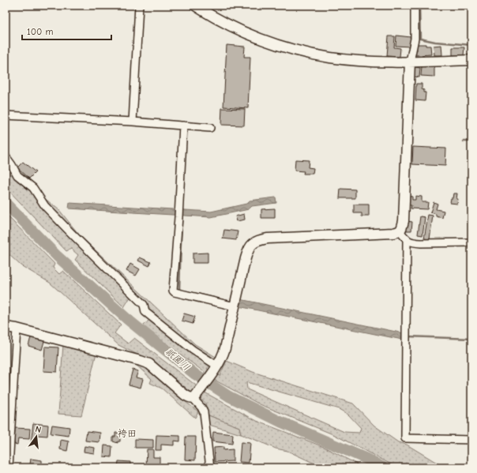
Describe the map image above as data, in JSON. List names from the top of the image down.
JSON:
{
  "districts": ["袴田"],
  "water": ["祇園川"],
  "scale_bar": "100 m",
  "north": "top"
}
